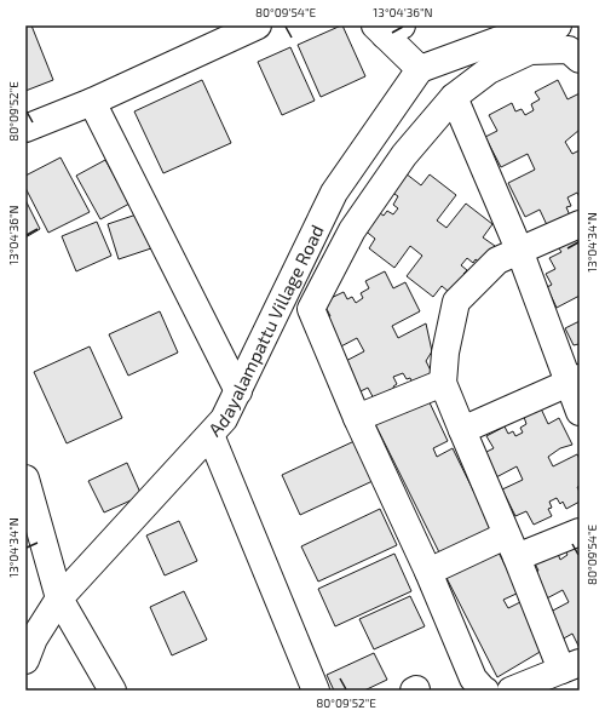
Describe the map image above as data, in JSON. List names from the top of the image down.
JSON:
{
  "streets": {
    "street": ["Adayalampattu Village Road"]
  },
  "coordinates": [
    "80°09'54\"E",
    "13°04'36\"N",
    "80°09'52\"E",
    "13°04'34\"N"
  ]
}
